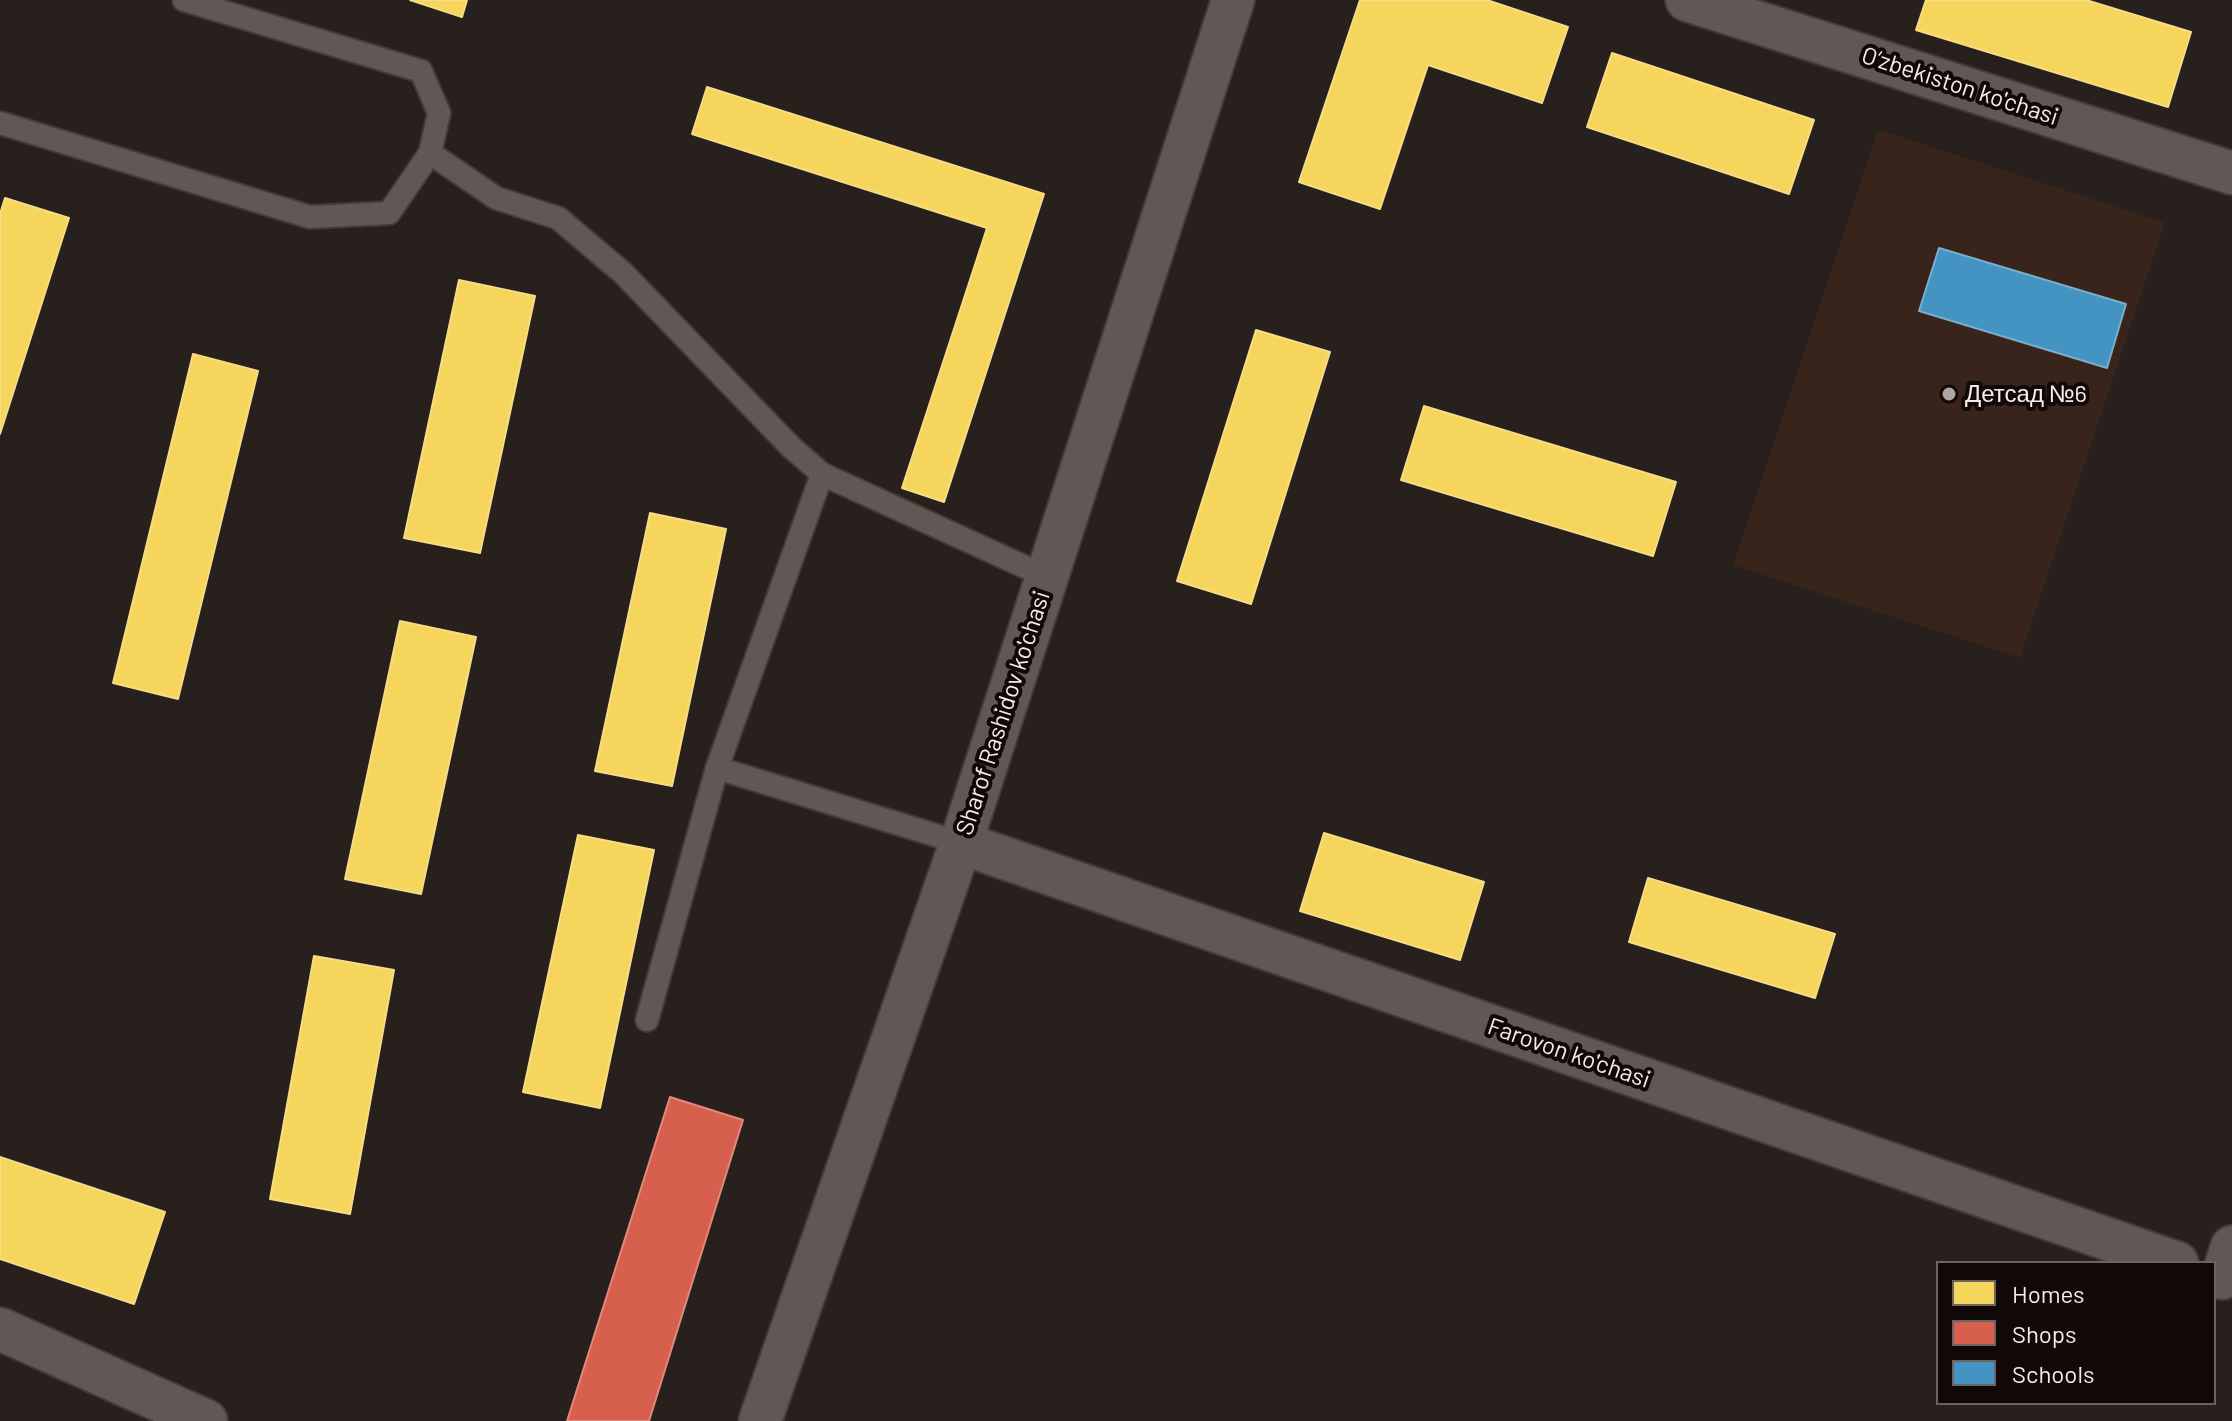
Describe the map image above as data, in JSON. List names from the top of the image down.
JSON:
{
  "streets": {
    "street": ["O‘zbekiston ko'chasi", "Sharof Rashidov ko'chasi", "Farovon ko'chasi"]
  },
  "crossings": [
    ["Sharof Rashidov ko'chasi", "Farovon ko'chasi"]
  ],
  "places": ["Детсад №6"],
  "legend": ["Homes", "Shops", "Schools"]
}
